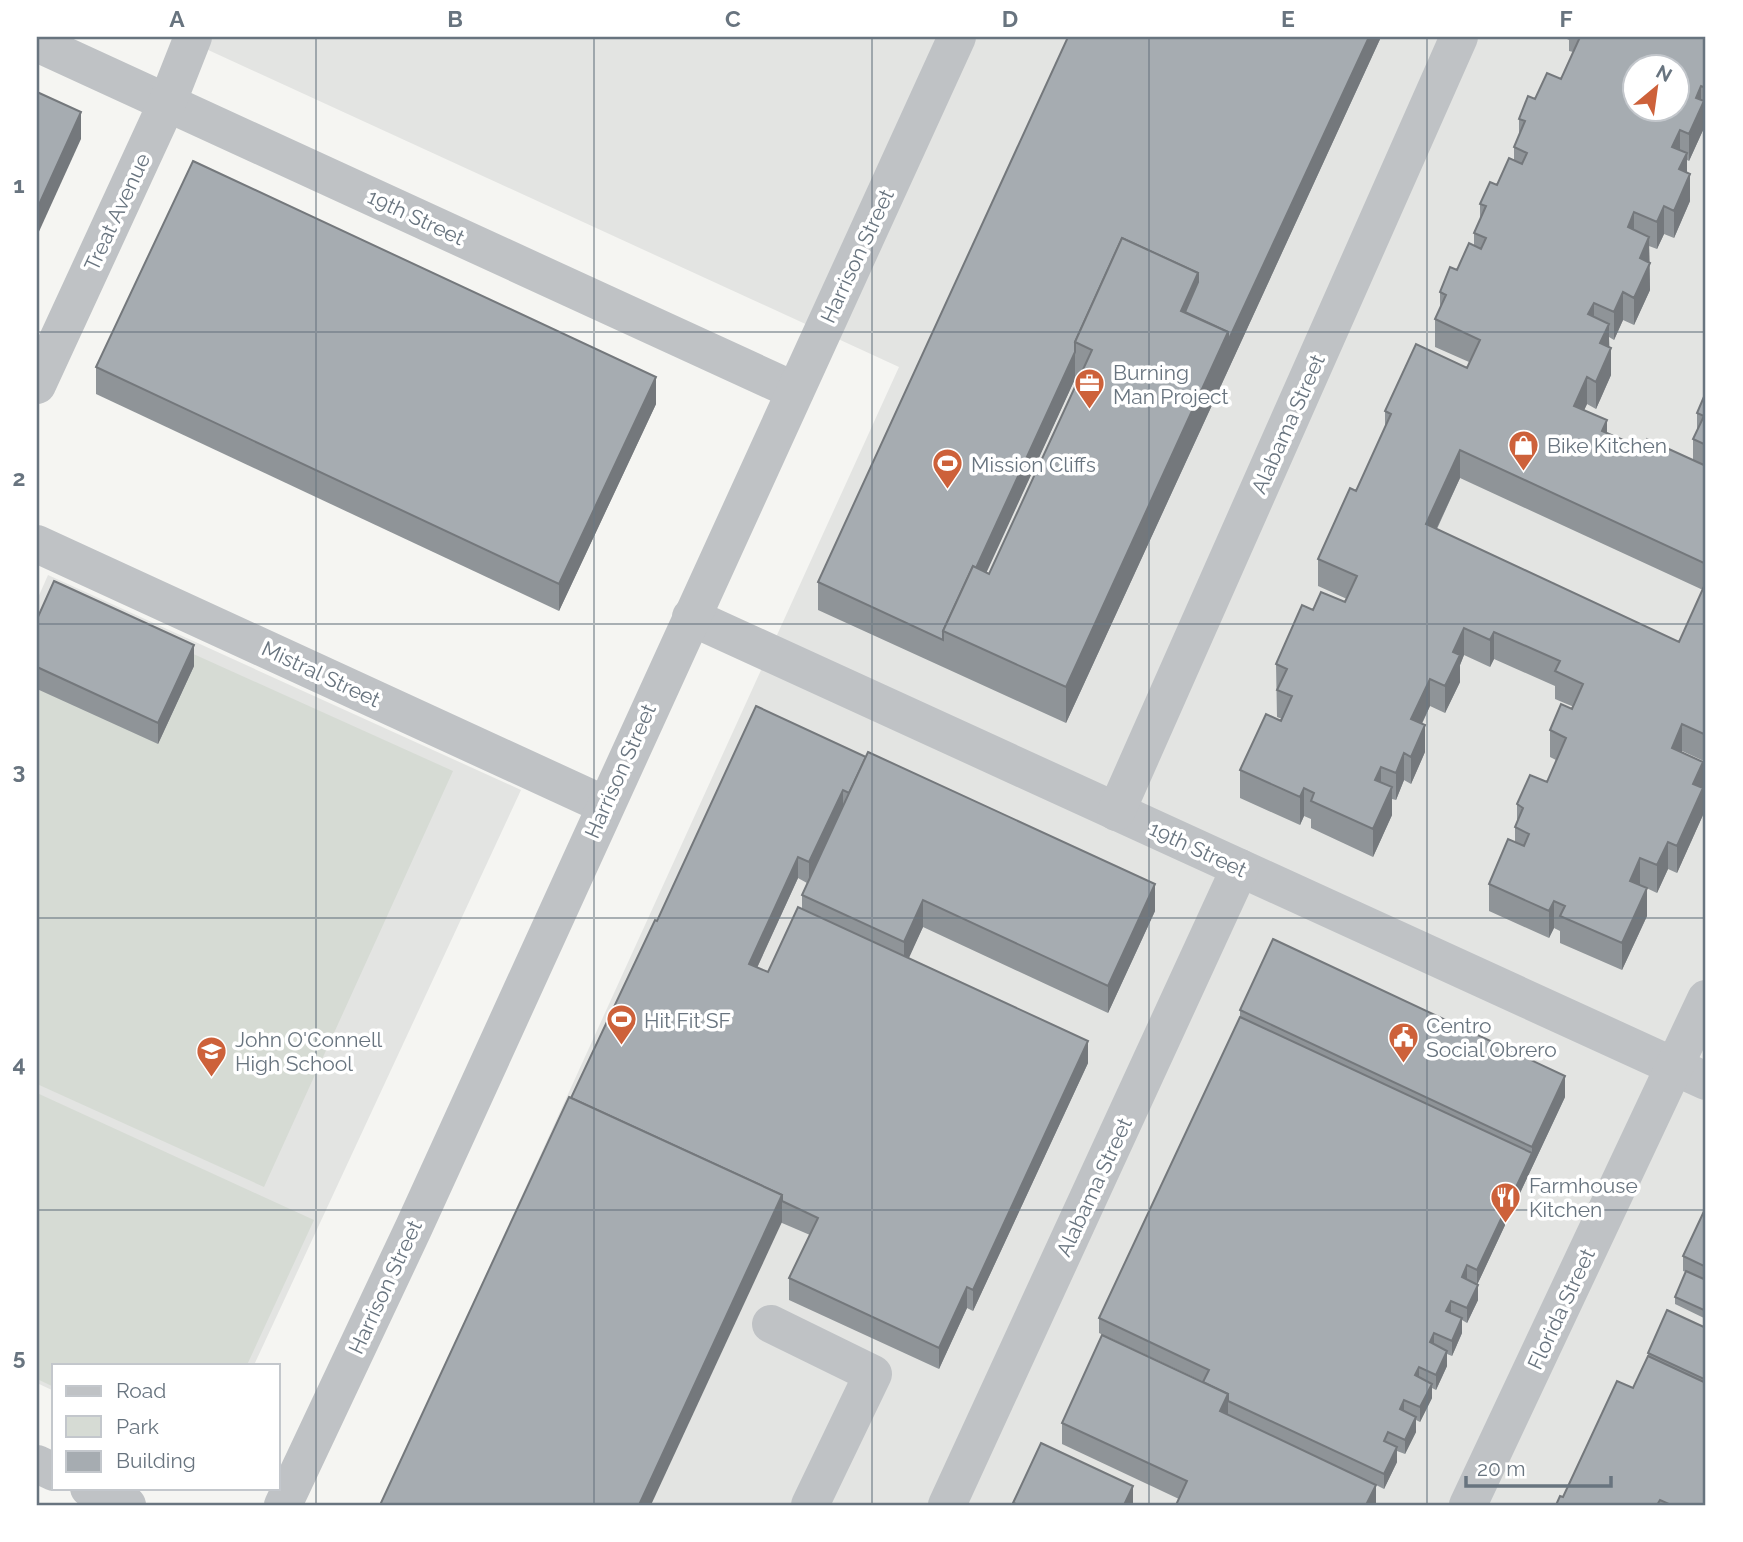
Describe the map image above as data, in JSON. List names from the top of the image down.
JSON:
{
  "streets": {
    "street": [
      "Treat Avenue",
      "19th Street",
      "Harrison Street",
      "Alabama Street",
      "Mistral Street",
      "Florida Street"
    ]
  },
  "crossings": [
    ["Treat Avenue", "19th Street"],
    ["19th Street", "Harrison Street"],
    ["19th Street", "Alabama Street"],
    ["19th Street", "Florida Street"],
    ["Harrison Street", "Mistral Street"]
  ],
  "places": {
    "office": ["Burning Man Project"],
    "shop": ["Bike Kitchen"],
    "sports": ["Mission Cliffs", "Hit Fit SF"],
    "public building": ["Centro Social Obrero"],
    "school or university": ["John O'Connell High School"],
    "restaurant": ["Farmhouse Kitchen"]
  },
  "legend": ["Road", "Park", "Building"],
  "scale_bar": "20 m",
  "north": "top right",
  "grid": {
    "columns": [
      "A",
      "B",
      "C",
      "D",
      "E",
      "F"
    ],
    "rows": [
      "1",
      "2",
      "3",
      "4",
      "5"
    ]
  }
}
